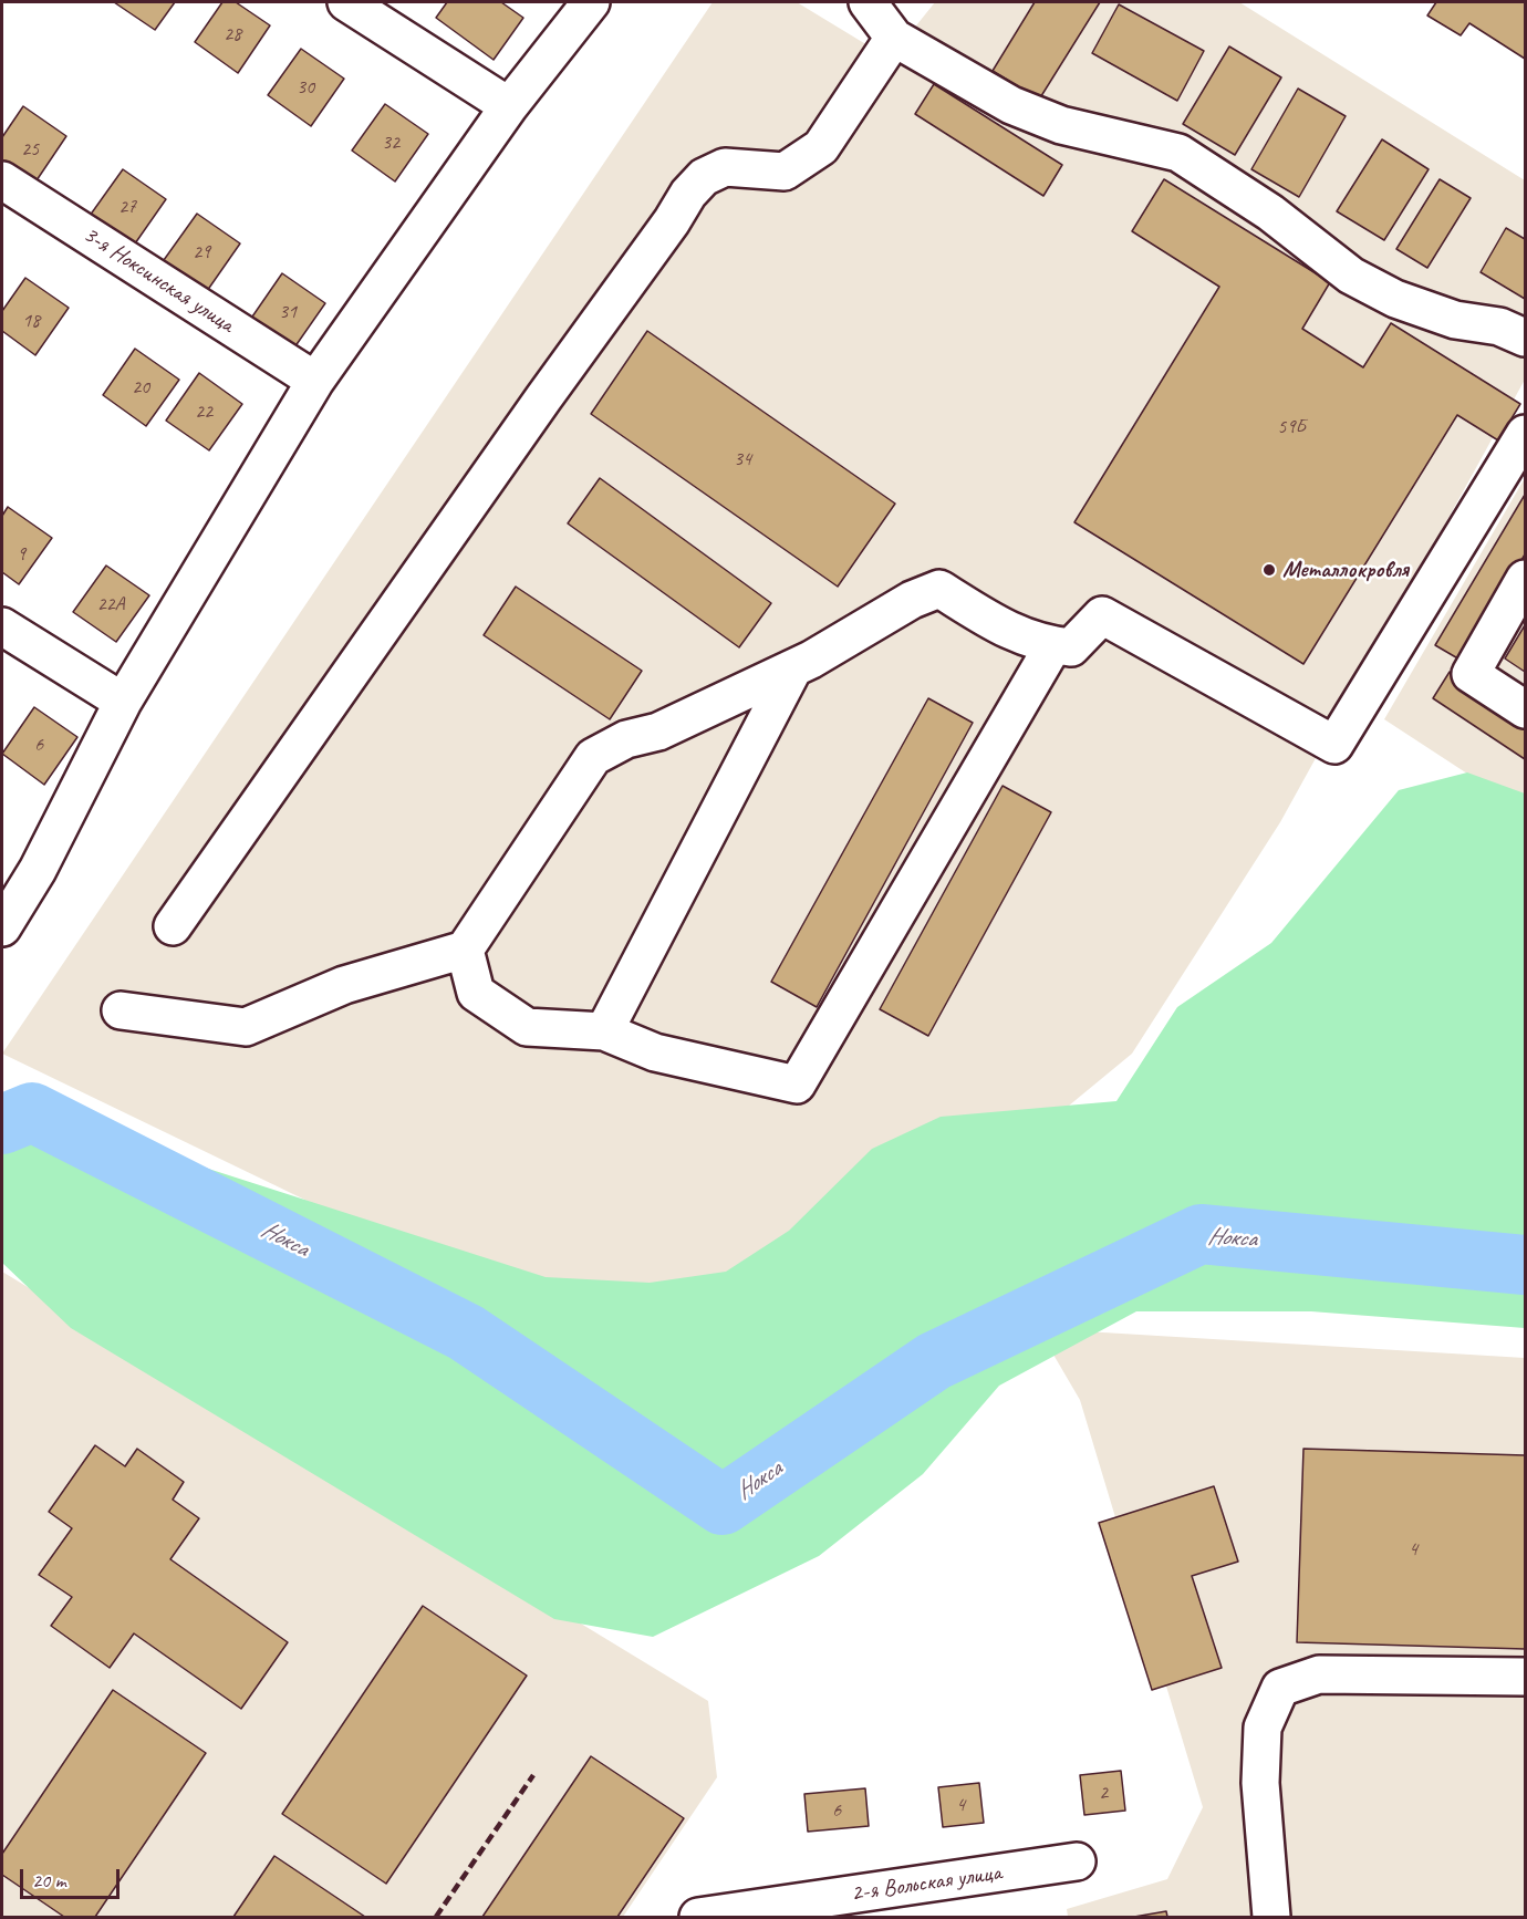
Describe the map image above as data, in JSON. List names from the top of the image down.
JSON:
{
  "streets": {
    "street": ["3-я Ноксинская улица", "2-я Вольская улица"]
  },
  "water": ["Нокса"],
  "places": ["Металлокровля"],
  "house_numbers": [
    "28",
    "30",
    "32",
    "25",
    "27",
    "29",
    "31",
    "18",
    "20",
    "22",
    "59Б",
    "34",
    "9",
    "22А",
    "6",
    "4",
    "2",
    "4",
    "6"
  ],
  "scale_bar": "20 m"
}
